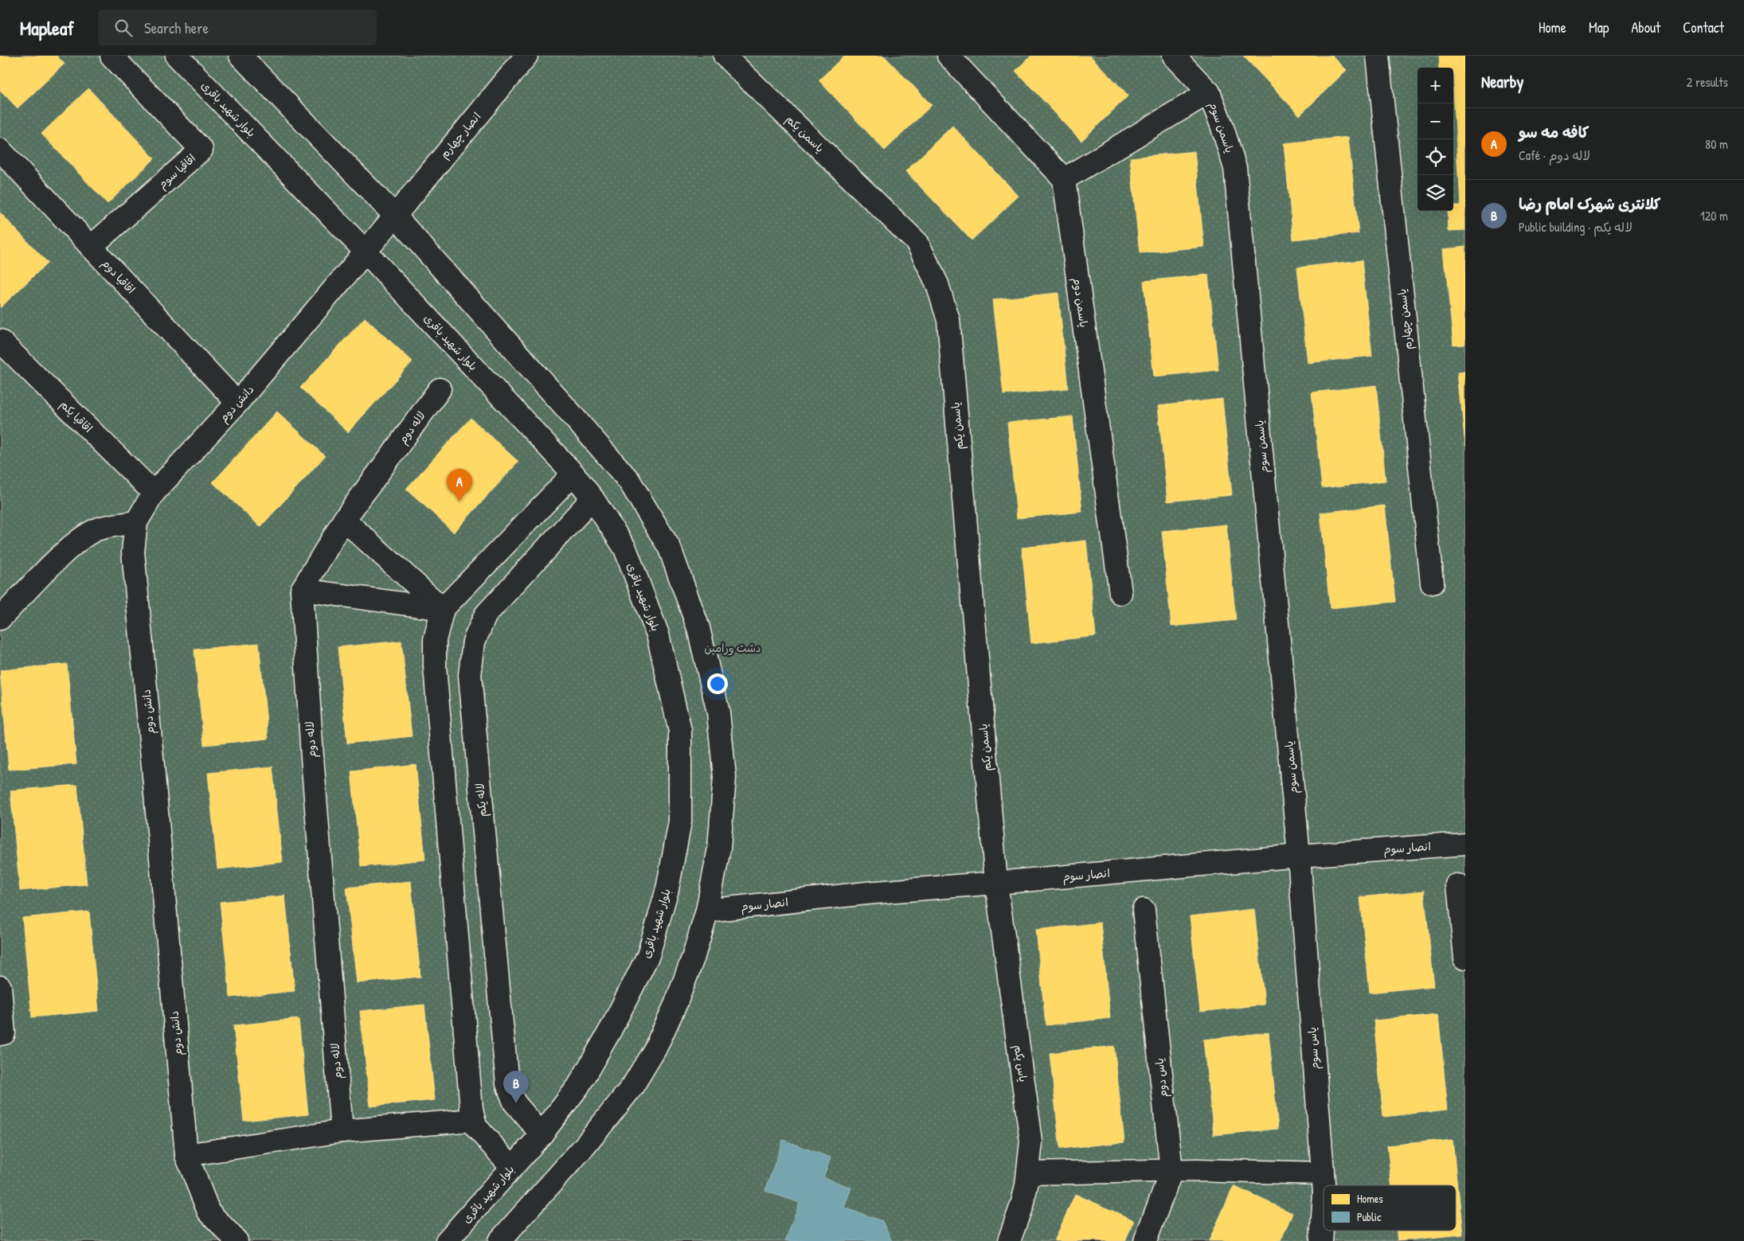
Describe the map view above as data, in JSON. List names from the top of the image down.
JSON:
{
  "streets": {
    "street": [
      "بلوار شهید باقری",
      "یاسمن سوم",
      "یاسمن یکم",
      "انصار چهارم",
      "اقاقیا سوم",
      "اقاقیا دوم",
      "یاسمن دوم",
      "یاسمن چهارم",
      "دانش دوم",
      "اقاقیا یکم",
      "لاله دوم",
      "لاله یکم",
      "انصار سوم",
      "یاس سوم",
      "یاس یکم",
      "یاس دوم"
    ]
  },
  "crossings": [
    ["بلوار شهید باقری", "انصار چهارم"],
    ["بلوار شهید باقری", "دانش دوم"],
    ["بلوار شهید باقری", "لاله یکم"],
    ["یاسمن سوم", "انصار سوم"],
    ["یاسمن سوم", "یاس سوم"],
    ["یاسمن یکم", "انصار سوم"],
    ["یاسمن یکم", "یاس یکم"],
    ["انصار چهارم", "دانش دوم"],
    ["اقاقیا سوم", "اقاقیا دوم"],
    ["اقاقیا دوم", "دانش دوم"],
    ["دانش دوم", "اقاقیا یکم"],
    ["انصار سوم", "یاس سوم"],
    ["انصار سوم", "یاس یکم"]
  ],
  "parks": ["دشت ورامین"],
  "legend": ["Homes", "Public"],
  "page": {
    "header": "Mapleaf",
    "search": "Search here",
    "nav": [
      "Home",
      "Map",
      "About",
      "Contact"
    ],
    "heading": ["Nearby", "2 results"],
    "map_buttons": ["+", "−"],
    "list": [
      {
        "mark": "A",
        "name": "کافه مه سو",
        "note": "Café · لاله دوم",
        "value": "80 m"
      },
      {
        "mark": "B",
        "name": "کلانتری شهرک امام رضا",
        "note": "Public building · لاله یکم",
        "value": "120 m"
      }
    ],
    "pins": ["A", "B"]
  }
}
